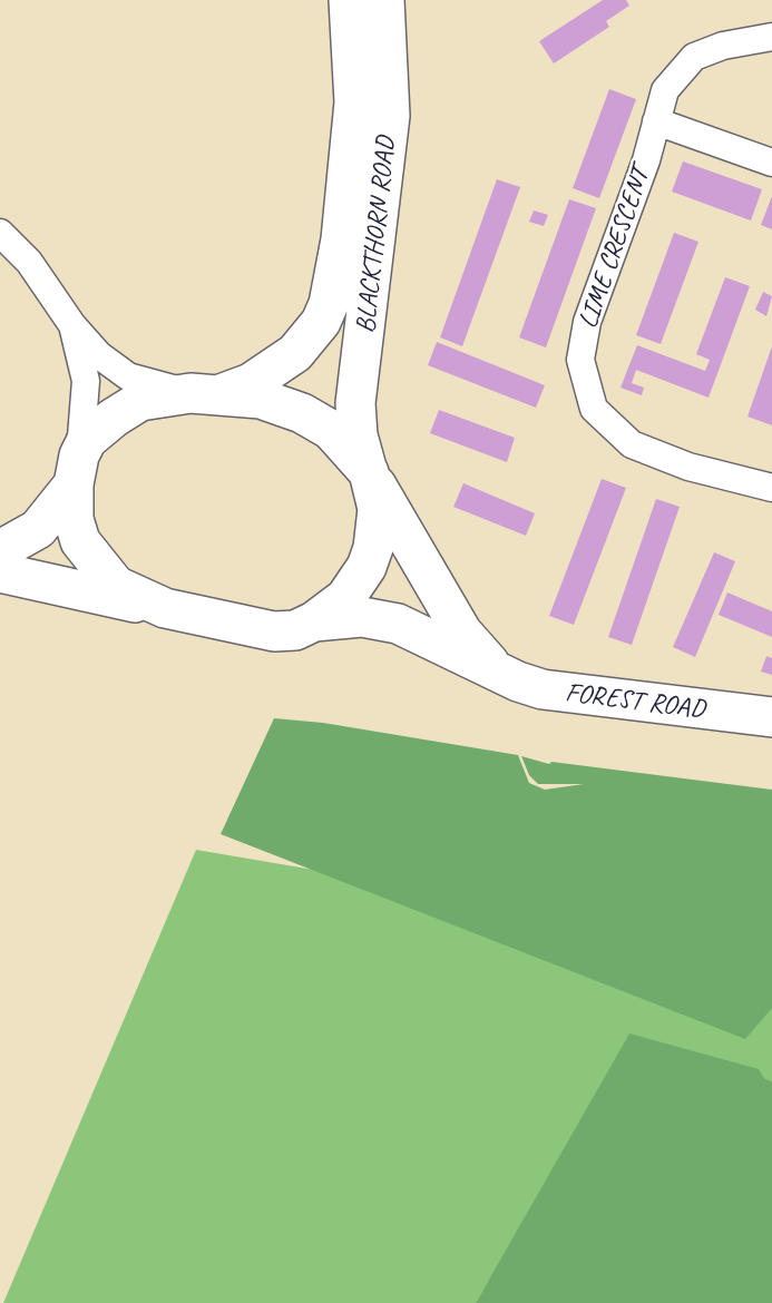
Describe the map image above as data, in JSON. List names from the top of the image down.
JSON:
{
  "streets": {
    "street": ["BLACKTHORN ROAD", "LIME CRESCENT", "FOREST ROAD"]
  },
  "crossings": [
    ["BLACKTHORN ROAD", "FOREST ROAD"]
  ]
}
